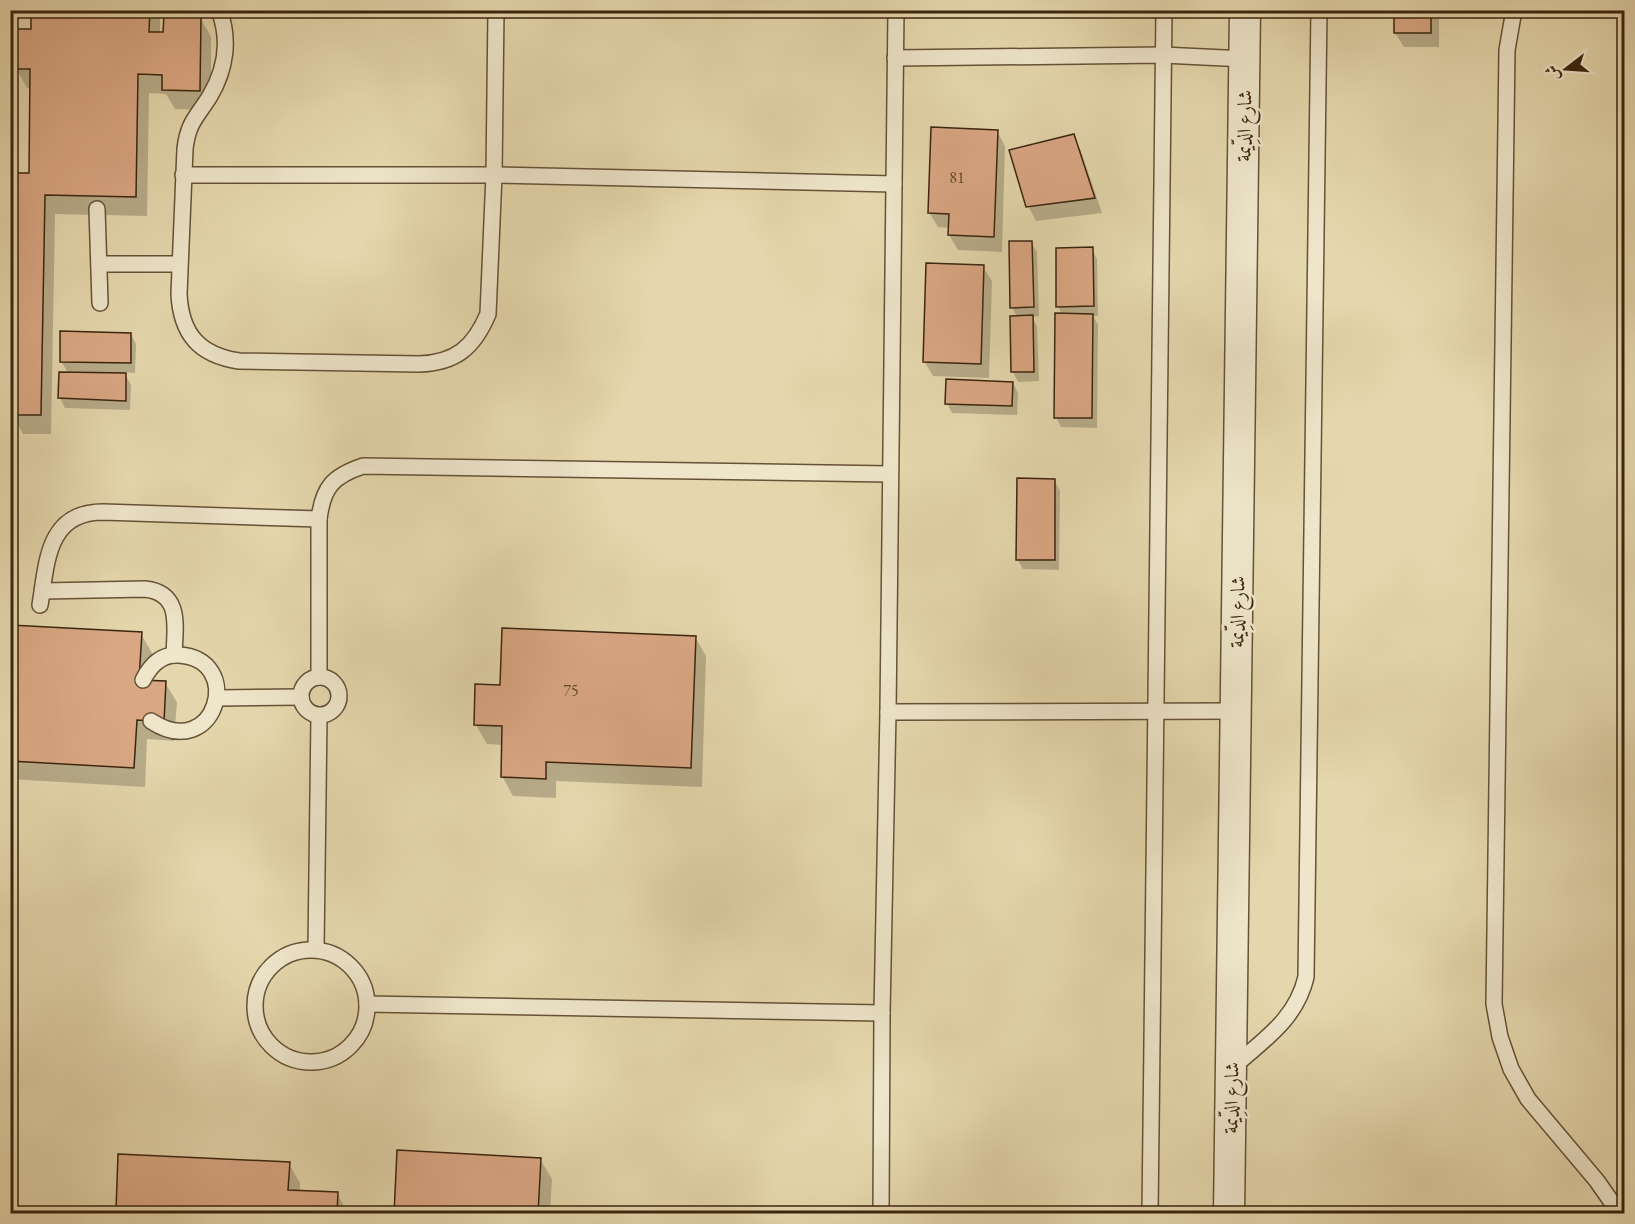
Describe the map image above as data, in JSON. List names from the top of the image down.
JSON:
{
  "streets": {
    "street": ["شارع الدِّيمة"]
  },
  "house_numbers": ["81", "75"],
  "north": "left"
}
